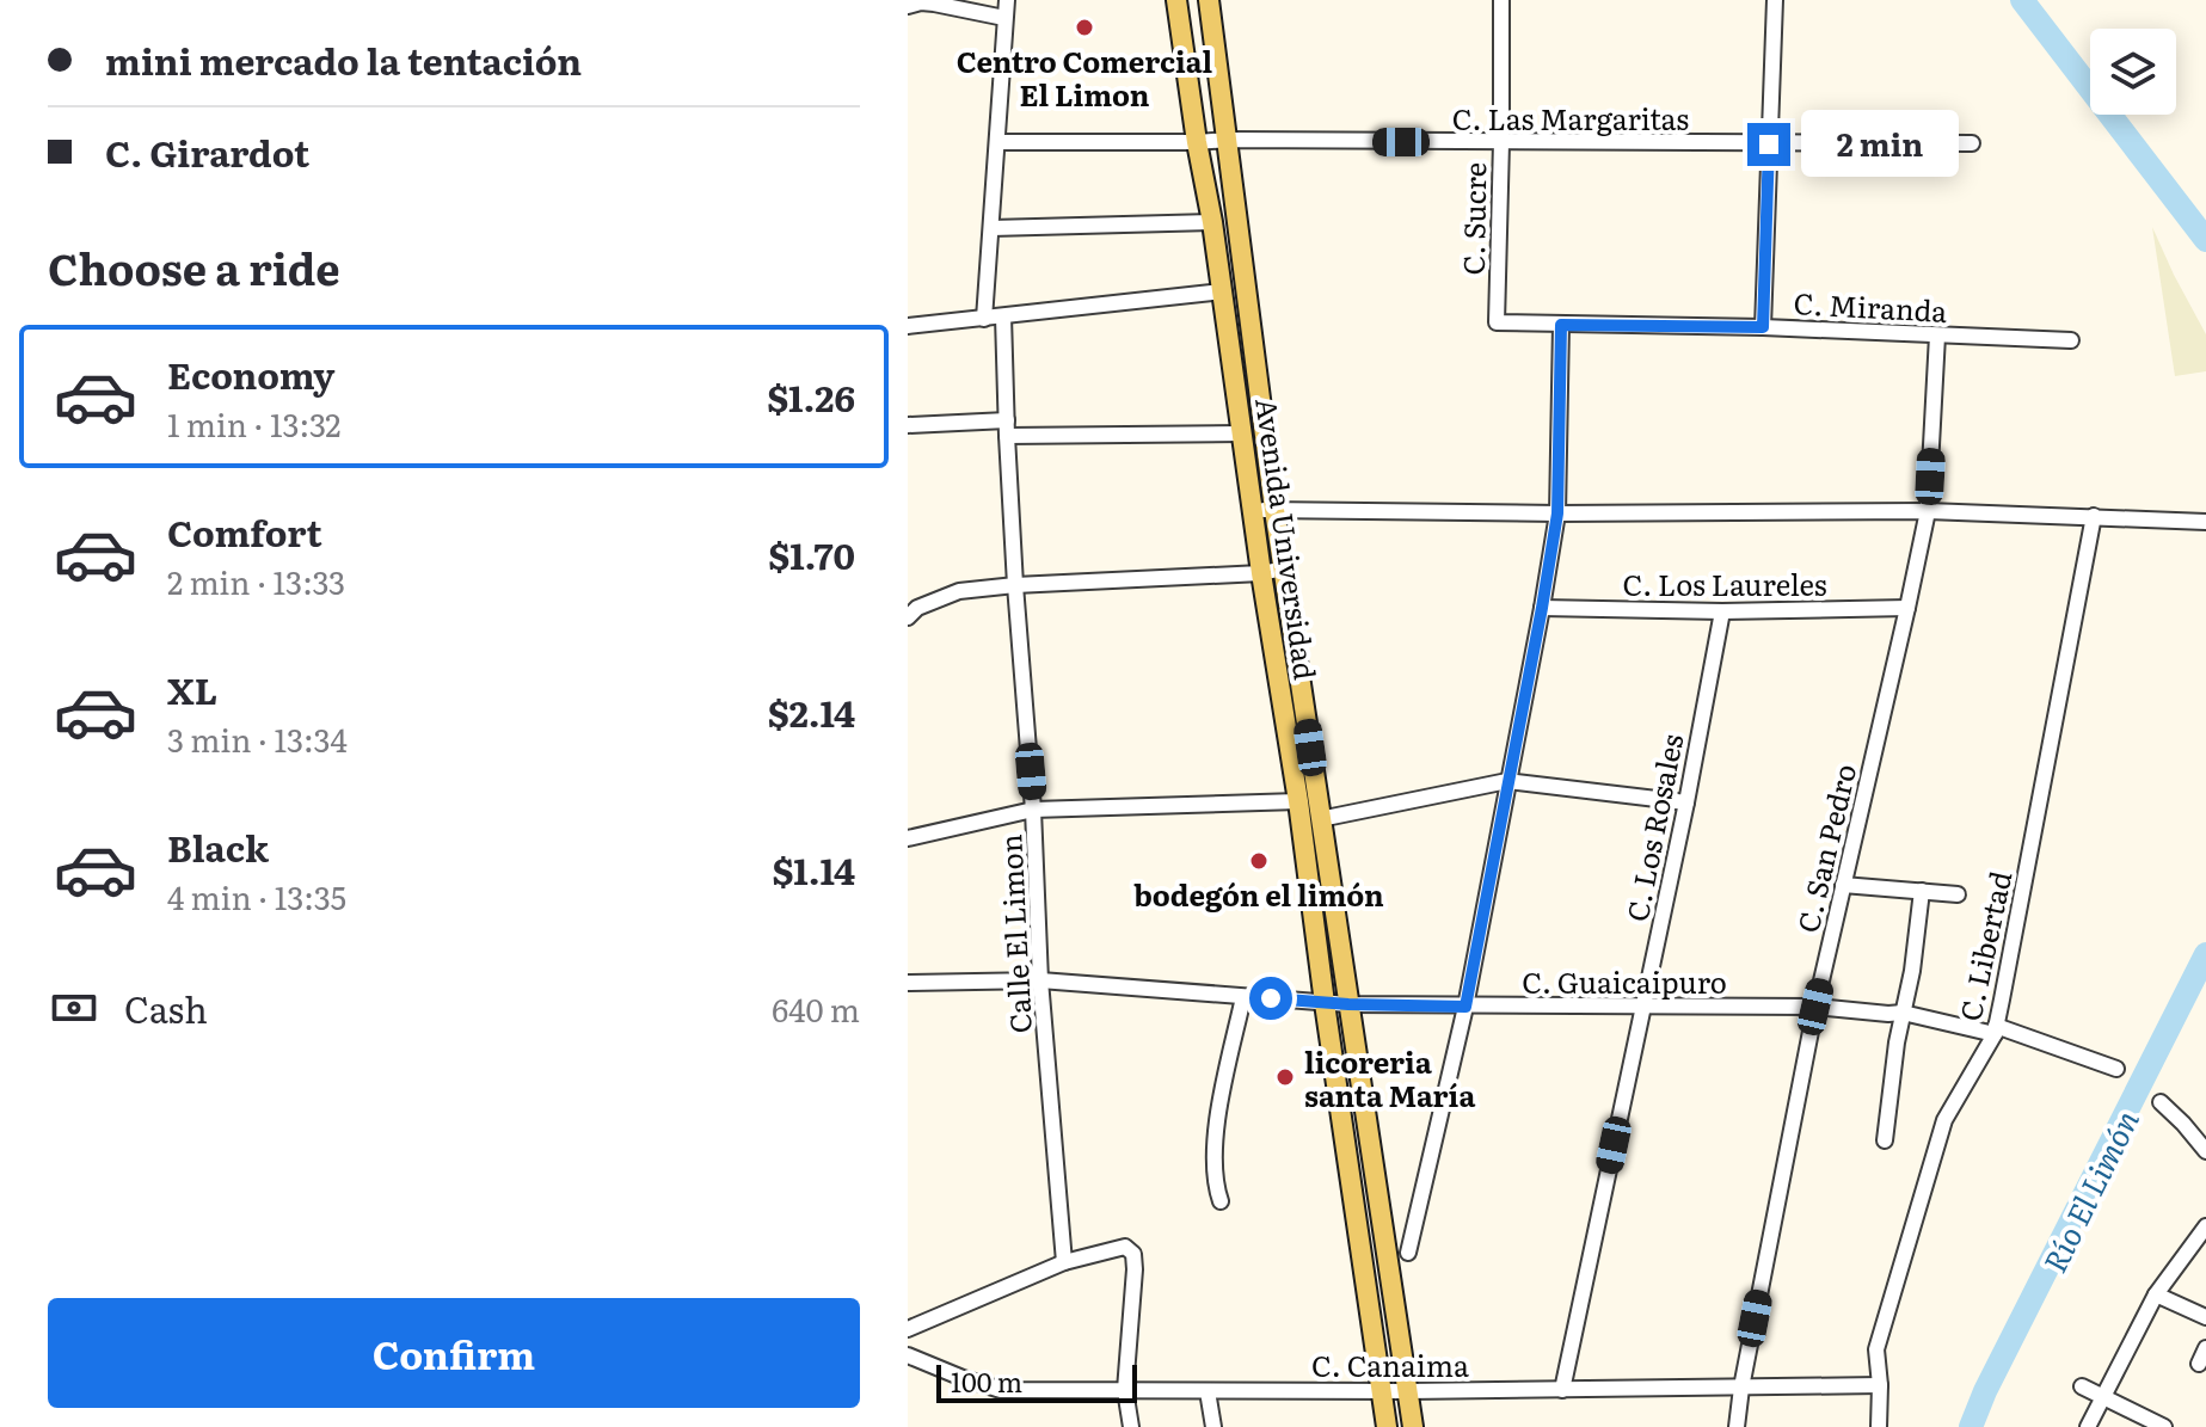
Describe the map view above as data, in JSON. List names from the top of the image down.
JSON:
{
  "streets": {
    "main road": ["Avenida Universidad"],
    "street": [
      "C. Las Margaritas",
      "C. Sucre",
      "C. Miranda",
      "C. Los Laureles",
      "C. Los Rosales",
      "C. San Pedro",
      "Calle El Limon",
      "C. Libertad",
      "C. Guaicaipuro",
      "C. Canaima"
    ]
  },
  "crossings": [
    ["C. Las Margaritas", "C. Sucre"],
    ["C. Las Margaritas", "Avenida Universidad"],
    ["C. Sucre", "C. Miranda"],
    ["C. Miranda", "C. San Pedro"],
    ["Avenida Universidad", "C. Guaicaipuro"],
    ["Avenida Universidad", "C. Canaima"],
    ["C. Los Laureles", "C. Los Rosales"],
    ["C. Los Laureles", "C. San Pedro"],
    ["C. Los Rosales", "C. Guaicaipuro"],
    ["C. Los Rosales", "C. Canaima"],
    ["C. San Pedro", "C. Guaicaipuro"],
    ["C. San Pedro", "C. Canaima"],
    ["Calle El Limon", "C. Guaicaipuro"],
    ["C. Libertad", "C. Guaicaipuro"],
    ["C. Libertad", "C. Canaima"]
  ],
  "water": ["Río El Limón"],
  "places": ["Centro Comercial El Limon", "bodegón el limón", "licoreria santa María"],
  "scale_bar": "100 m",
  "page": {
    "banner": ["mini mercado la tentación", "C. Girardot"],
    "bubble": "2 min",
    "heading": "Choose a ride",
    "list": [
      {
        "name": "Economy",
        "note": "1 min · 13:32",
        "value": "$1.26"
      },
      {
        "name": "Comfort",
        "note": "2 min · 13:33",
        "value": "$1.70"
      },
      {
        "name": "XL",
        "note": "3 min · 13:34",
        "value": "$2.14"
      },
      {
        "name": "Black",
        "note": "4 min · 13:35",
        "value": "$1.14"
      }
    ],
    "pay": ["Cash", "640 m"],
    "buttons": "Confirm",
    "scale": "100 m"
  }
}
